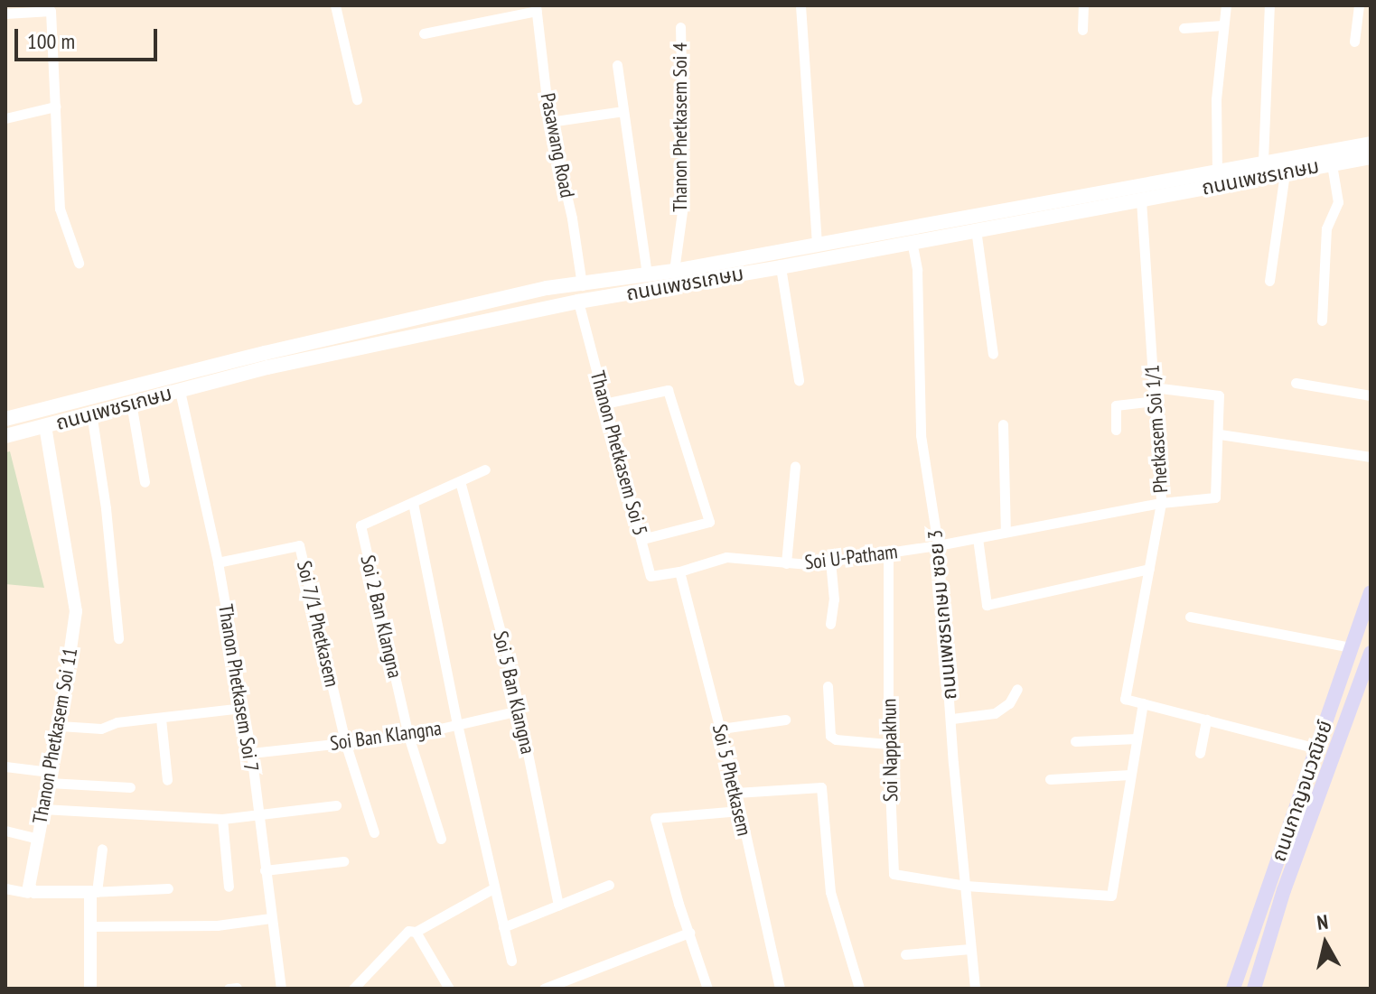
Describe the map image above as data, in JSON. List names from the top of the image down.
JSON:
{
  "streets": {
    "main road": ["ถนนเพชรเกษม", "ถนนกาญจนวณิชย์"],
    "street": [
      "Thanon Phetkasem Soi 4",
      "Pasawang Road",
      "Phetkasem Soi 1/1",
      "Thanon Phetkasem Soi 5",
      "Soi U-Patham",
      "ถนนเพชรเกษม ซอย 3",
      "Soi 2 Ban Klangna",
      "Soi 7/1 Phetkasem",
      "Thanon Phetkasem Soi 7",
      "Soi 5 Ban Klangna",
      "Thanon Phetkasem Soi 11",
      "Soi Ban Klangna",
      "Soi Nappakhun",
      "Soi 5 Phetkasem"
    ]
  },
  "crossings": [
    ["Thanon Phetkasem Soi 4", "ถนนเพชรเกษม"],
    ["Pasawang Road", "ถนนเพชรเกษม"],
    ["ถนนเพชรเกษม", "Phetkasem Soi 1/1"],
    ["ถนนเพชรเกษม", "Thanon Phetkasem Soi 5"],
    ["ถนนเพชรเกษม", "ถนนเพชรเกษม ซอย 3"],
    ["ถนนเพชรเกษม", "Thanon Phetkasem Soi 7"],
    ["ถนนเพชรเกษม", "Thanon Phetkasem Soi 11"],
    ["Phetkasem Soi 1/1", "Soi U-Patham"],
    ["Thanon Phetkasem Soi 5", "Soi U-Patham"],
    ["Thanon Phetkasem Soi 5", "Soi 5 Phetkasem"],
    ["Soi U-Patham", "ถนนเพชรเกษม ซอย 3"],
    ["Soi U-Patham", "Soi Nappakhun"],
    ["Soi U-Patham", "Soi 5 Phetkasem"],
    ["ถนนเพชรเกษม ซอย 3", "Soi Nappakhun"],
    ["Soi 2 Ban Klangna", "Soi 5 Ban Klangna"],
    ["Soi 2 Ban Klangna", "Soi Ban Klangna"],
    ["Soi 7/1 Phetkasem", "Thanon Phetkasem Soi 7"],
    ["Soi 7/1 Phetkasem", "Soi Ban Klangna"],
    ["Thanon Phetkasem Soi 7", "Soi Ban Klangna"],
    ["Soi 5 Ban Klangna", "Soi Ban Klangna"]
  ],
  "scale_bar": "100 m",
  "north": "top"
}
